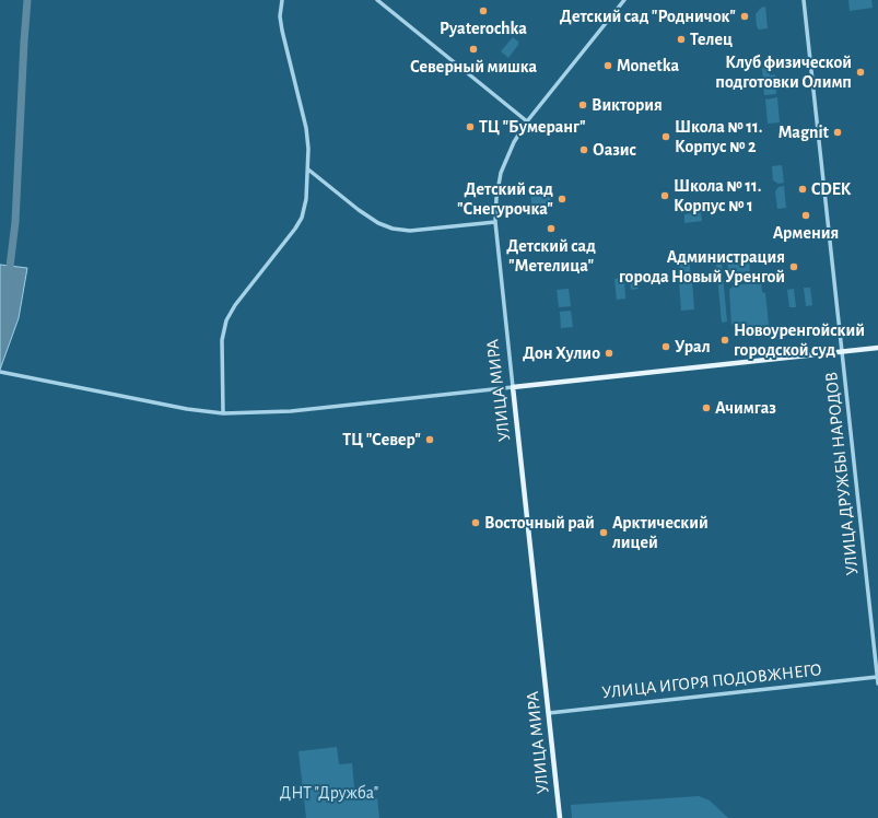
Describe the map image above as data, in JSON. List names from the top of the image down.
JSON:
{
  "streets": {
    "main road": ["УЛИЦА МИРА"],
    "street": ["УЛИЦА ДРУЖБЫ НАРОДОВ", "УЛИЦА ИГОРЯ ПОДОВЖНЕГО"]
  },
  "crossings": [
    ["УЛИЦА МИРА", "УЛИЦА ИГОРЯ ПОДОВЖНЕГО"],
    ["УЛИЦА ДРУЖБЫ НАРОДОВ", "УЛИЦА ИГОРЯ ПОДОВЖНЕГО"]
  ],
  "parks": ["ДНТ \"Дружба\""],
  "places": [
    "Pyaterochka",
    "Детский сад \"Родничок\"",
    "Телец",
    "Северный мишка",
    "Monetka",
    "Клуб физической подготовки Олимп",
    "Виктория",
    "ТЦ \"Бумеранг\"",
    "Magnit",
    "Школа № 11. Корпус № 2",
    "Оазис",
    "CDEK",
    "Школа № 11. Корпус № 1",
    "Детский сад \"Снегурочка\"",
    "Армения",
    "Детский сад \"Метелица\"",
    "Администрация города Новый Уренгой",
    "Новоуренгойский городской суд",
    "Урал",
    "Дон Хулио",
    "Ачимгаз",
    "ТЦ \"Север\"",
    "Восточный рай",
    "Арктический лицей"
  ]
}
